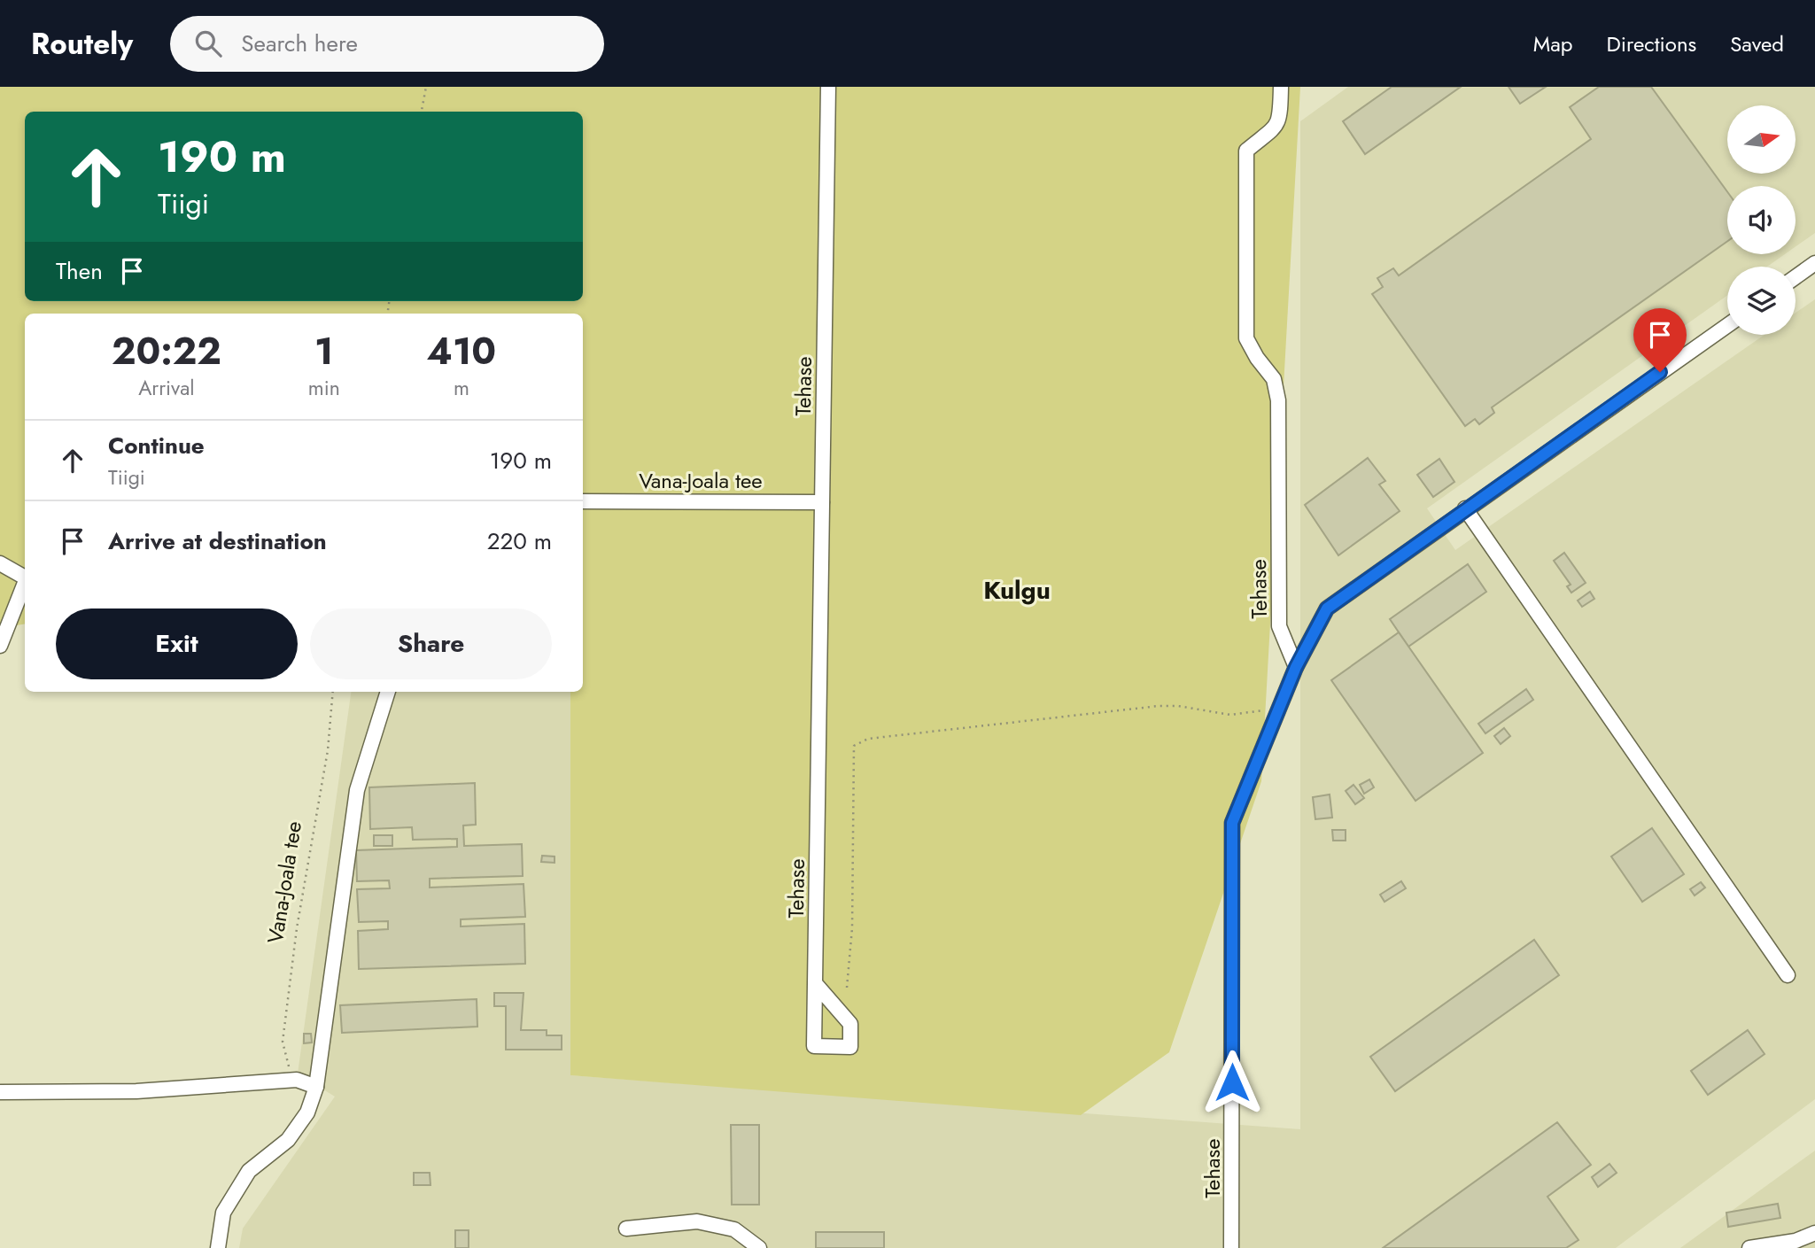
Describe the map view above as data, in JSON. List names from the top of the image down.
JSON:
{
  "streets": {
    "street": ["Tehase", "Vana-Joala tee"]
  },
  "crossings": [
    ["Tehase", "Vana-Joala tee"]
  ],
  "districts": ["Kulgu"],
  "north": "right",
  "page": {
    "header": "Routely",
    "search": "Search here",
    "nav": ["Map", "Directions", "Saved"],
    "turn": ["190 m", "Tiigi"],
    "then": "Then",
    "eta": [
      "20:22",
      "Arrival",
      "1",
      "min",
      "410",
      "m"
    ],
    "list": [
      {
        "name": "Continue",
        "note": "Tiigi",
        "value": "190 m"
      },
      {
        "name": "Arrive at destination",
        "value": "220 m"
      }
    ],
    "buttons": ["Exit", "Share"]
  }
}
